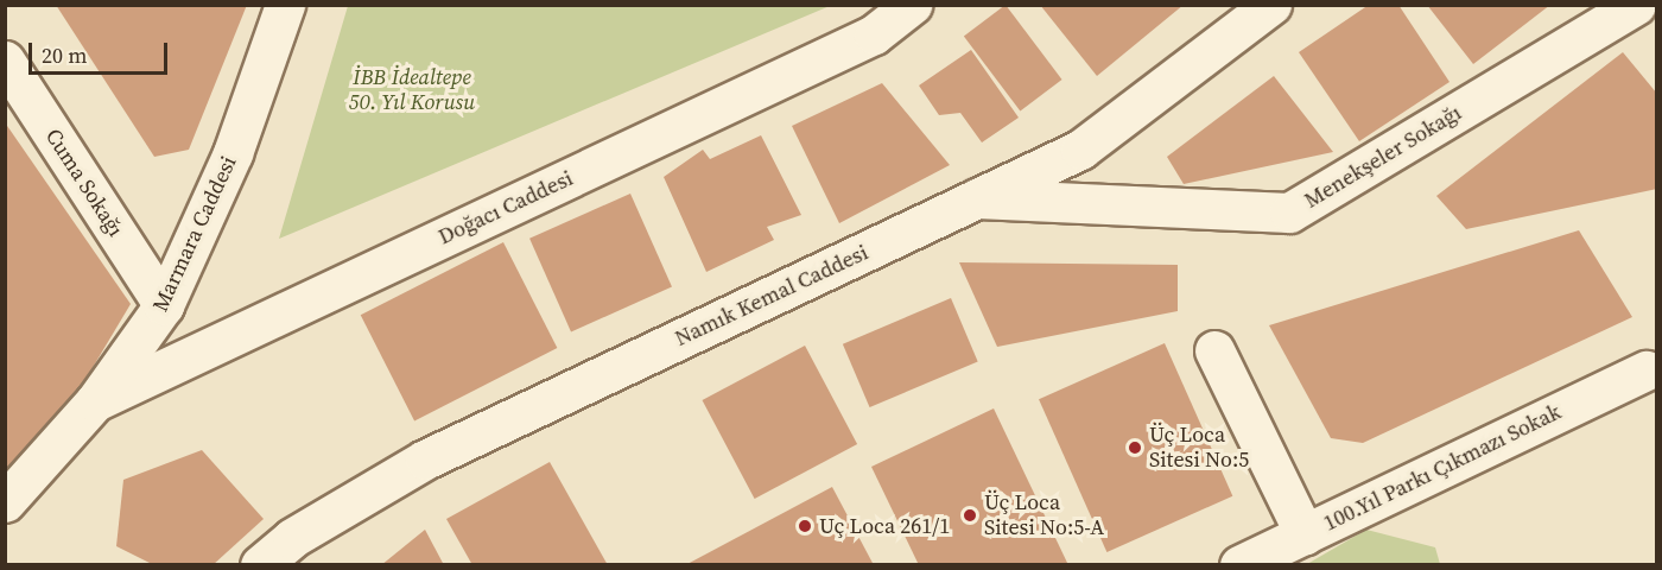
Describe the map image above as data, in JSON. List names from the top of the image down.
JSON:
{
  "streets": {
    "street": [
      "Menekşeler Sokağı",
      "Cuma Sokağı",
      "Doğacı Caddesi",
      "Marmara Caddesi",
      "Namık Kemal Caddesi",
      "100.Yıl Parkı Çıkmazı Sokak"
    ]
  },
  "crossings": [
    ["Menekşeler Sokağı", "Namık Kemal Caddesi"],
    ["Cuma Sokağı", "Marmara Caddesi"],
    ["Doğacı Caddesi", "Marmara Caddesi"]
  ],
  "parks": ["İBB İdealtepe 50. Yıl Korusu"],
  "places": ["Üç Loca Sitesi No:5", "Üç Loca Sitesi No:5-A", "Uç Loca 261/1"],
  "scale_bar": "20 m"
}
